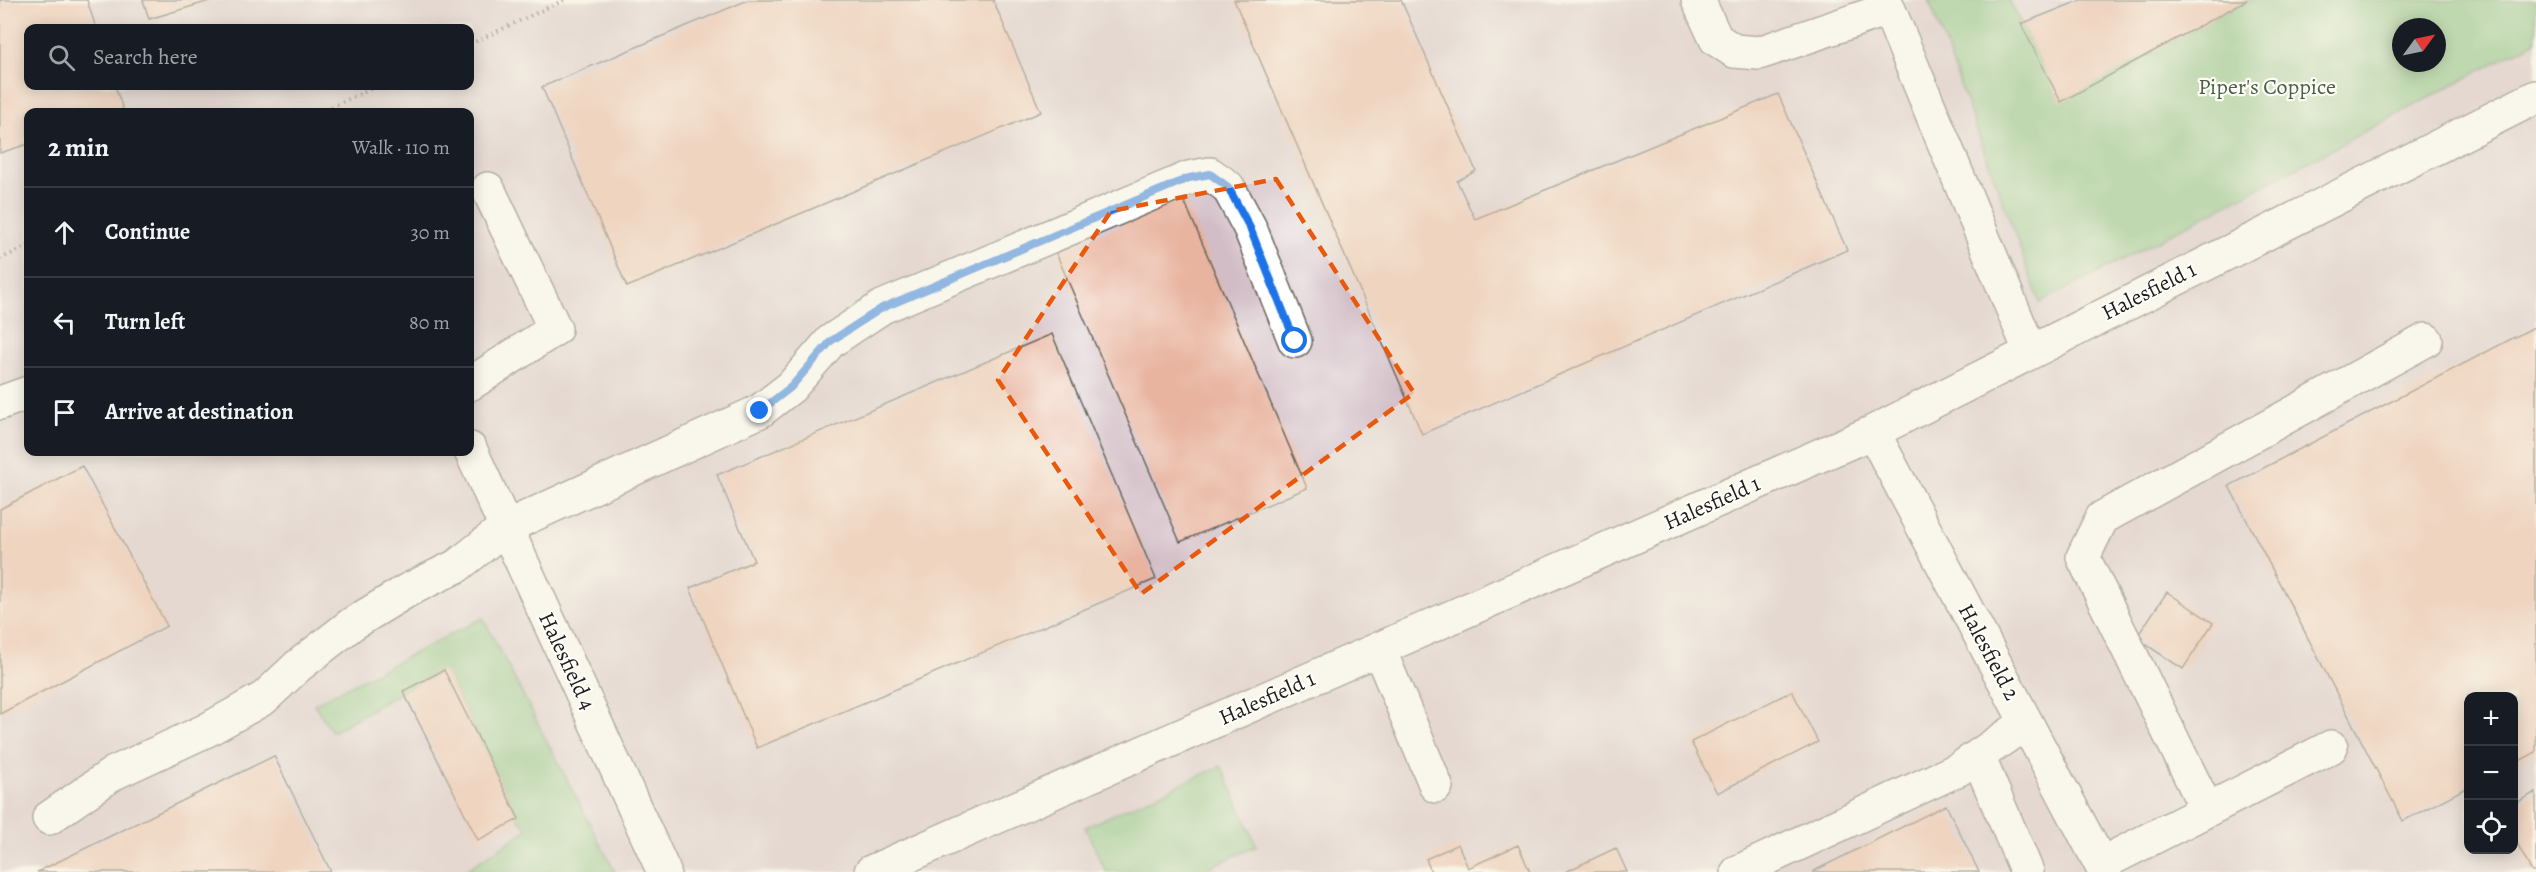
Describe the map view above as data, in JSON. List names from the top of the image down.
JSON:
{
  "streets": {
    "street": ["Halesfield 1", "Halesfield 2", "Halesfield 4"]
  },
  "crossings": [
    ["Halesfield 1", "Halesfield 2"]
  ],
  "parks": ["Piper's Coppice"],
  "north": "top right",
  "page": {
    "search": "Search here",
    "heading": ["2 min", "Walk · 110 m"],
    "list": [
      ["Continue", "30 m"],
      ["Turn left", "80 m"],
      "Arrive at destination"
    ],
    "map_buttons": ["+", "−"]
  }
}
